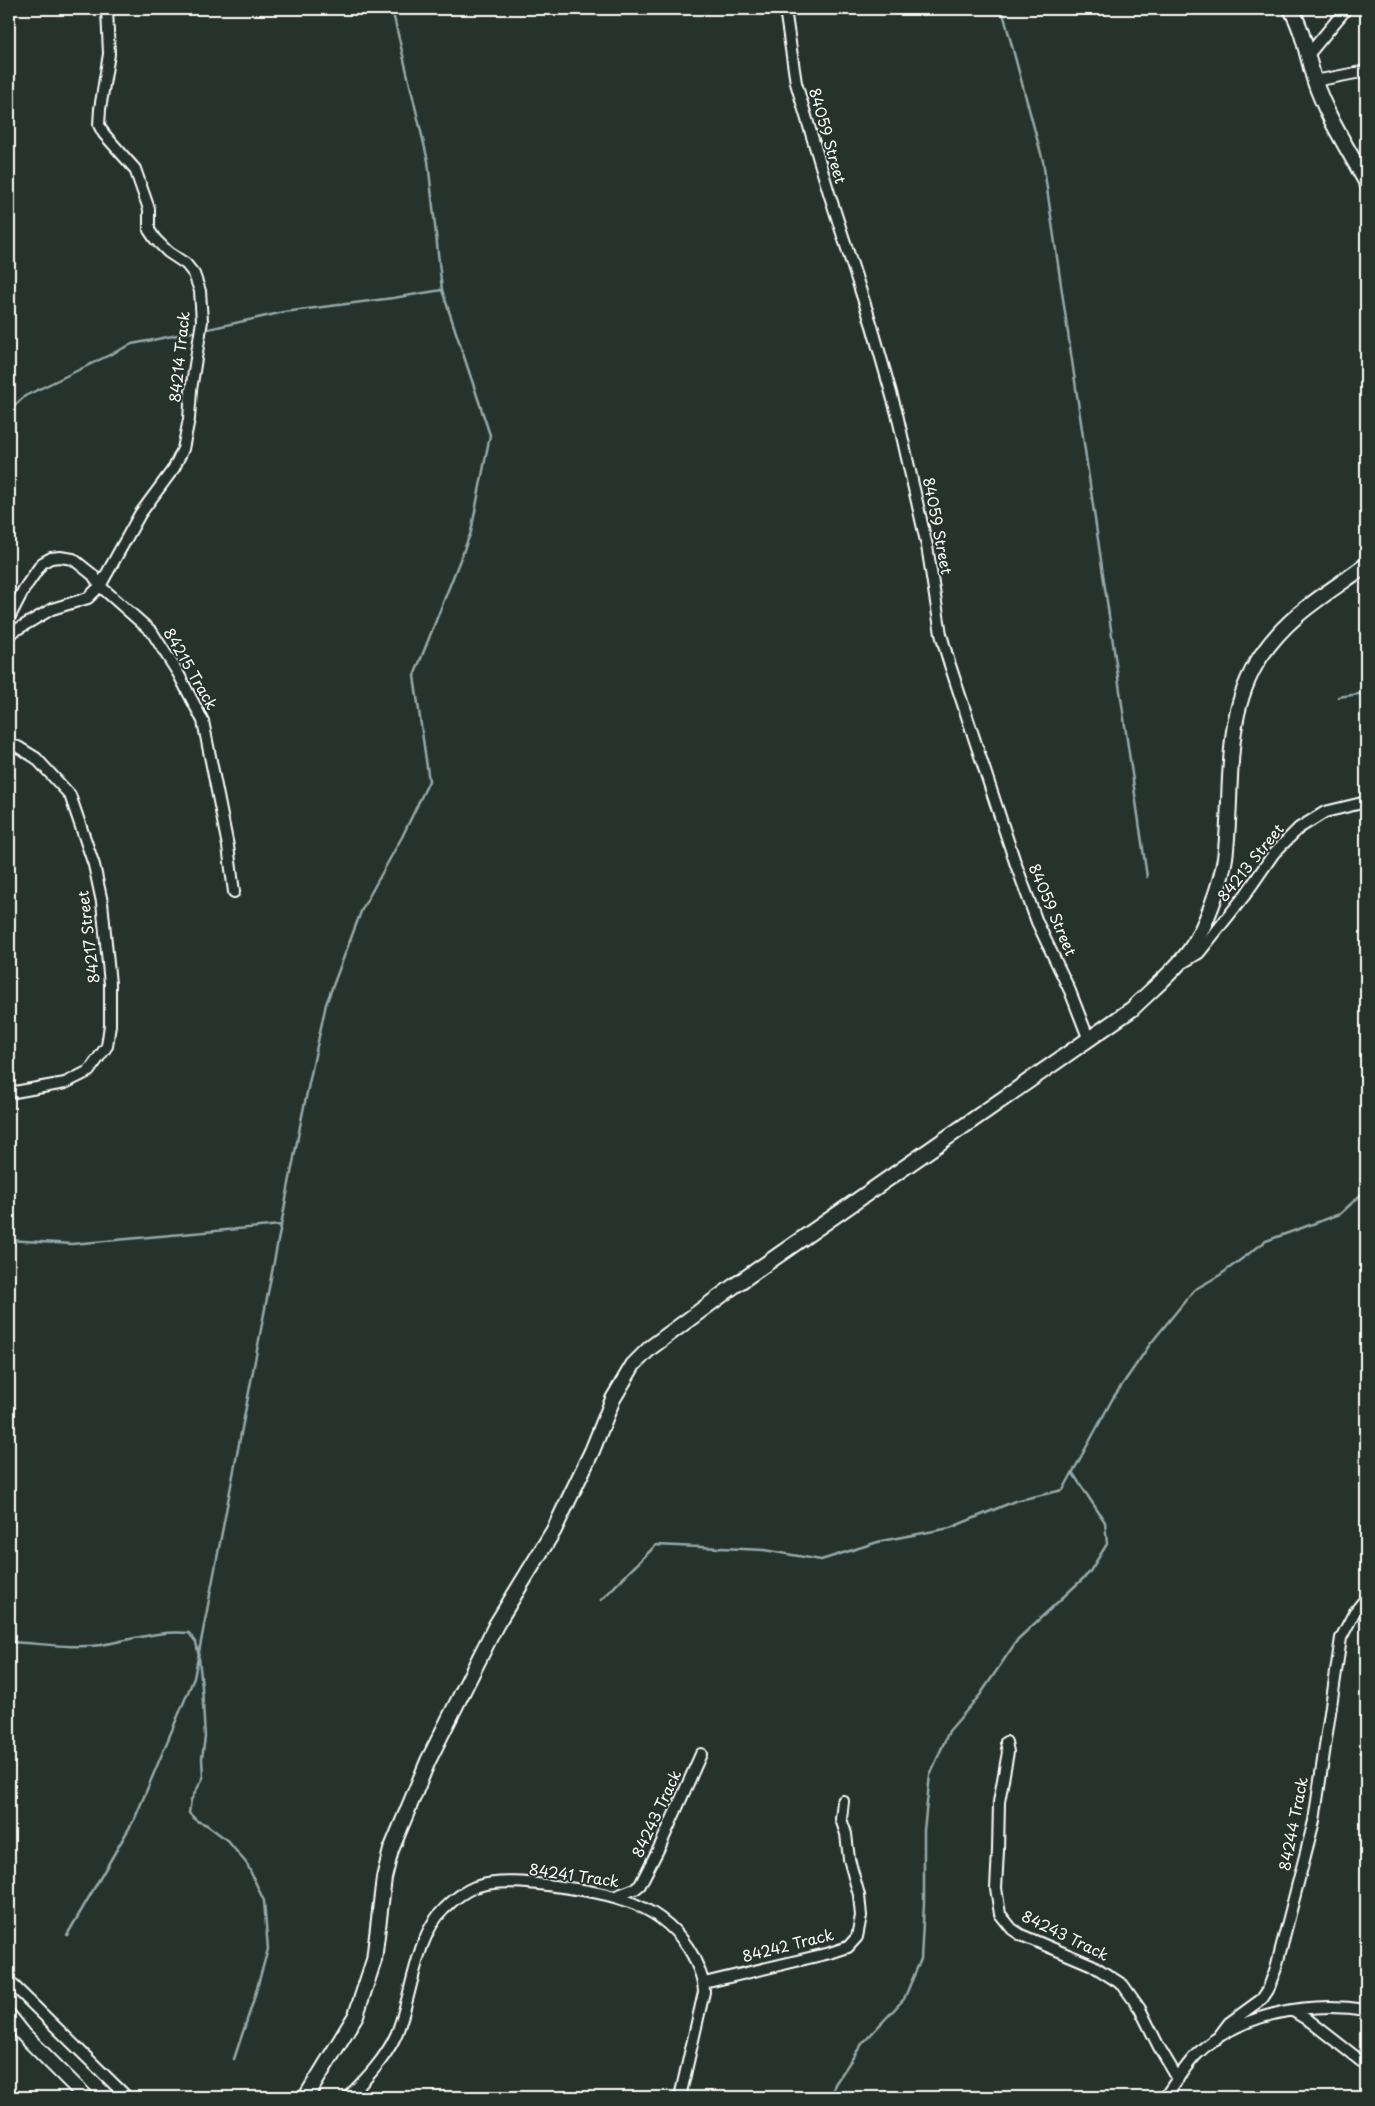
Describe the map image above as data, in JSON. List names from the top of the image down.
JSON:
{
  "streets": {
    "street": [
      "84059 Street",
      "84214 Track",
      "84215 Track",
      "84213 Street",
      "84217 Street",
      "84243 Track",
      "84244 Track",
      "84241 Track",
      "84242 Track"
    ]
  },
  "crossings": [
    ["84214 Track", "84215 Track"],
    ["84243 Track", "84241 Track"],
    ["84241 Track", "84242 Track"]
  ]
}
